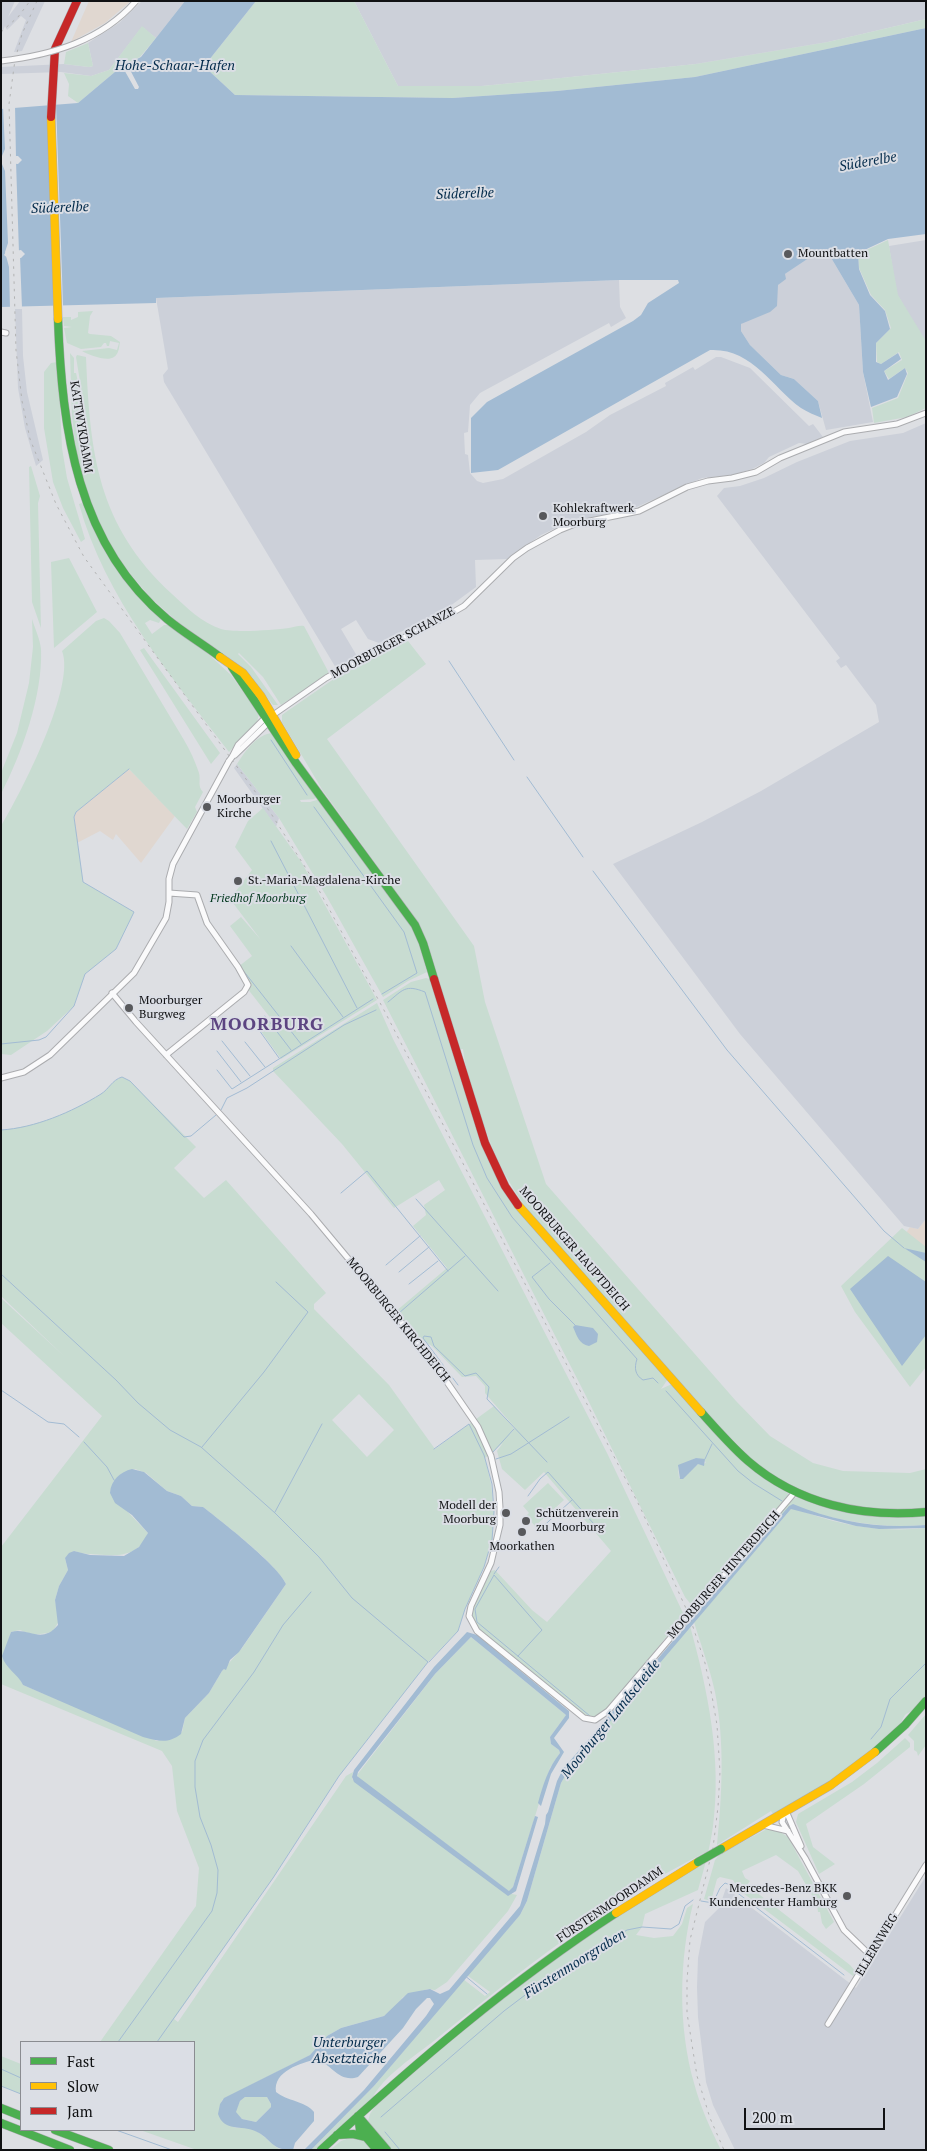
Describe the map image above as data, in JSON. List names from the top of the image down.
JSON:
{
  "streets": {
    "main road": ["KATTWYKDAMM", "MOORBURGER HAUPTDEICH", "FÜRSTENMOORDAMM"],
    "street": [
      "MOORBURGER SCHANZE",
      "MOORBURGER KIRCHDEICH",
      "MOORBURGER HINTERDEICH",
      "ELLERNWEG"
    ]
  },
  "crossings": [
    ["KATTWYKDAMM", "MOORBURGER SCHANZE"],
    ["KATTWYKDAMM", "MOORBURGER HAUPTDEICH"],
    ["MOORBURGER SCHANZE", "MOORBURGER HAUPTDEICH"],
    ["MOORBURGER SCHANZE", "MOORBURGER KIRCHDEICH"],
    ["MOORBURGER HAUPTDEICH", "MOORBURGER HINTERDEICH"],
    ["MOORBURGER KIRCHDEICH", "MOORBURGER HINTERDEICH"]
  ],
  "districts": ["MOORBURG"],
  "water": [
    "Hohe-Schaar-Hafen",
    "Süderelbe",
    "Moorburger Landscheide",
    "Fürstenmoorgraben",
    "Unterburger Absetzteiche"
  ],
  "parks": ["Friedhof Moorburg"],
  "places": [
    "Mountbatten",
    "Kohlekraftwerk Moorburg",
    "Moorburger Kirche",
    "St.-Maria-Magdalena-Kirche",
    "Moorburger Burgweg",
    "Modell der Moorburg",
    "Schützenverein zu Moorburg",
    "Moorkathen",
    "Mercedes-Benz BKK Kundencenter Hamburg"
  ],
  "legend": ["Fast", "Slow", "Jam"],
  "scale_bar": "200 m"
}
